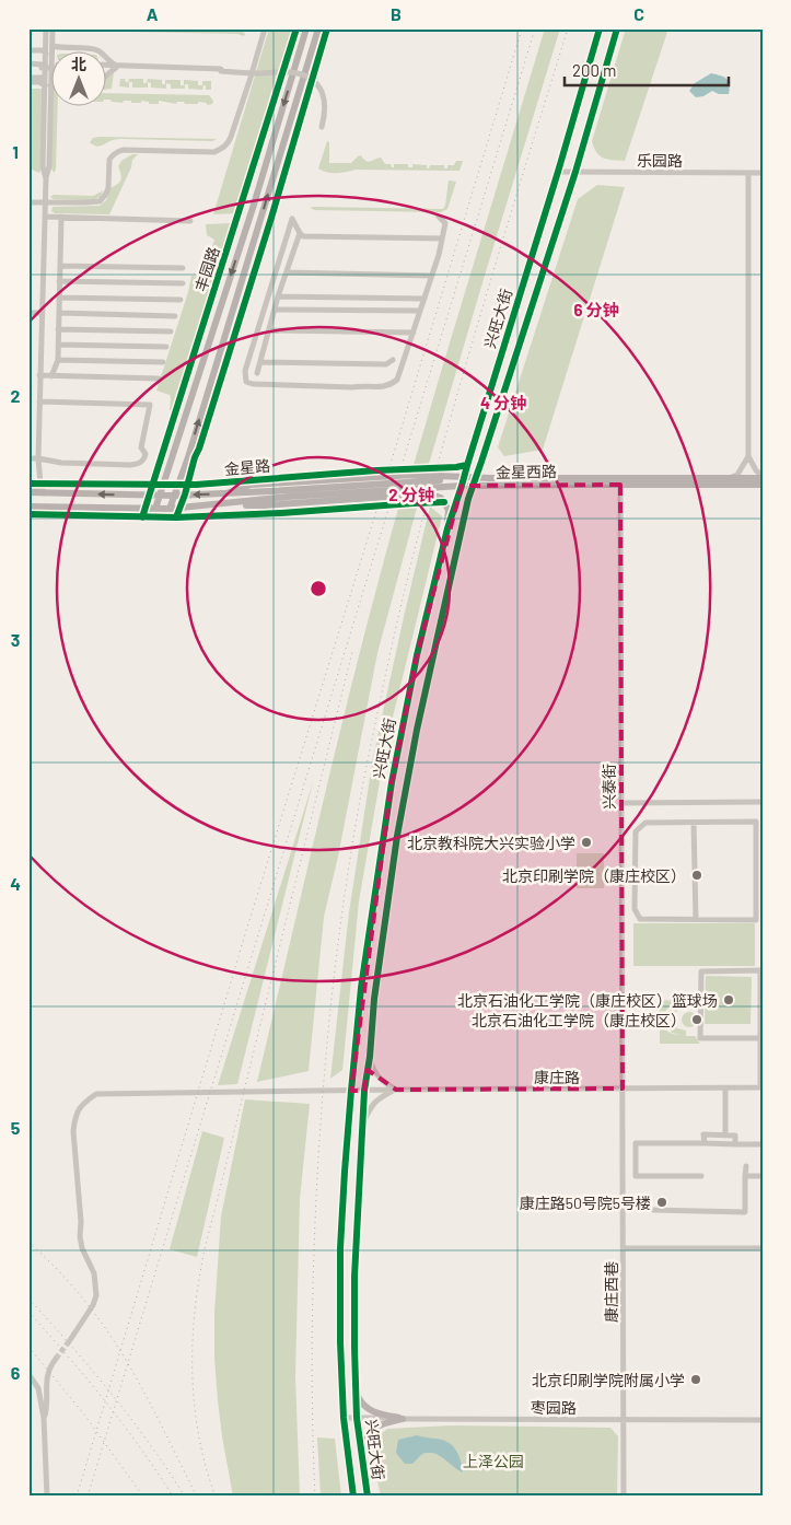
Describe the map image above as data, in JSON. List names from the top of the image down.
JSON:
{
  "streets": {
    "main road": [
      "丰园路",
      "兴旺大街",
      "金星路",
      "金星西路"
    ],
    "street": [
      "乐园路",
      "兴泰街",
      "康庄路",
      "康庄西巷",
      "枣园路"
    ]
  },
  "crossings": [
    ["乐园路", "兴旺大街"],
    ["丰园路", "金星路"],
    ["丰园路", "金星西路"],
    ["兴旺大街", "金星西路"],
    ["兴旺大街", "康庄路"],
    ["兴旺大街", "枣园路"],
    ["金星路", "金星西路"],
    ["金星西路", "兴泰街"],
    ["兴泰街", "康庄路"],
    ["兴泰街", "康庄西巷"],
    ["康庄路", "康庄西巷"],
    ["康庄西巷", "枣园路"]
  ],
  "one_way": ["金星路"],
  "parks": ["上泽公园"],
  "places": [
    "北京教科院大兴实验小学",
    "北京印刷学院（康庄校区）",
    "北京石油化工学院（康庄校区）篮球场",
    "北京石油化工学院（康庄校区）",
    "康庄路50号院5号楼",
    "北京印刷学院附属小学"
  ],
  "scale_bar": "200 m",
  "north": "top",
  "grid": {
    "columns": ["A", "B", "C"],
    "rows": [
      "1",
      "2",
      "3",
      "4",
      "5",
      "6"
    ]
  },
  "rings": ["6 分钟", "4 分钟", "2 分钟"]
}
